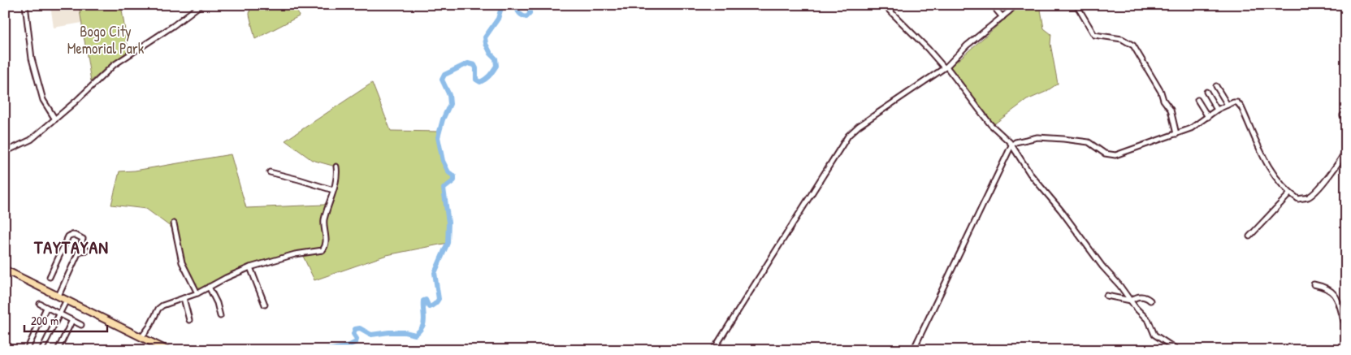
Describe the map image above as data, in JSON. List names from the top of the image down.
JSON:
{
  "districts": ["TAYTAYAN"],
  "parks": ["Bogo City Memorial Park"],
  "scale_bar": "200 m"
}
